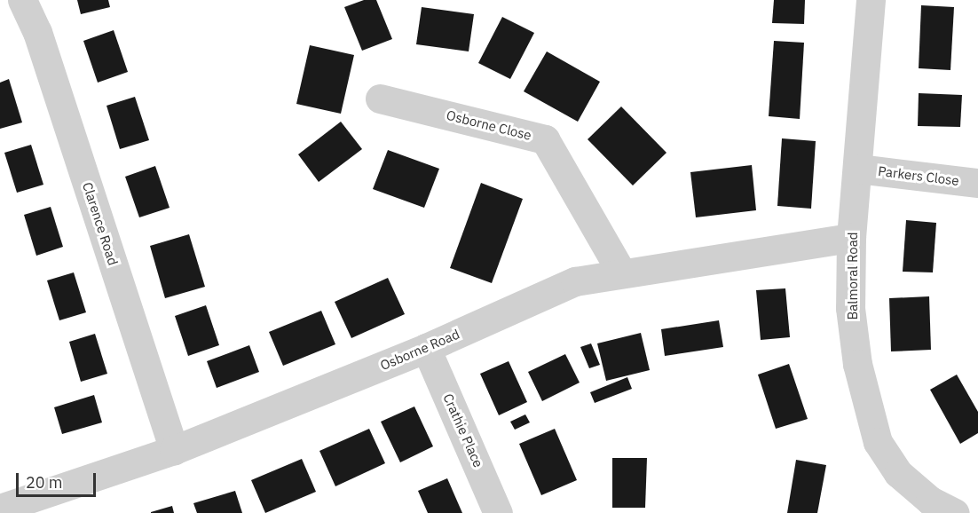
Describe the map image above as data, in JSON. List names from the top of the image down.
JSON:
{
  "streets": {
    "street": [
      "Osborne Close",
      "Parkers Close",
      "Clarence Road",
      "Balmoral Road",
      "Osborne Road",
      "Crathie Place"
    ]
  },
  "crossings": [
    ["Osborne Close", "Osborne Road"],
    ["Parkers Close", "Balmoral Road"],
    ["Clarence Road", "Osborne Road"],
    ["Balmoral Road", "Osborne Road"],
    ["Osborne Road", "Crathie Place"]
  ],
  "scale_bar": "20 m"
}
